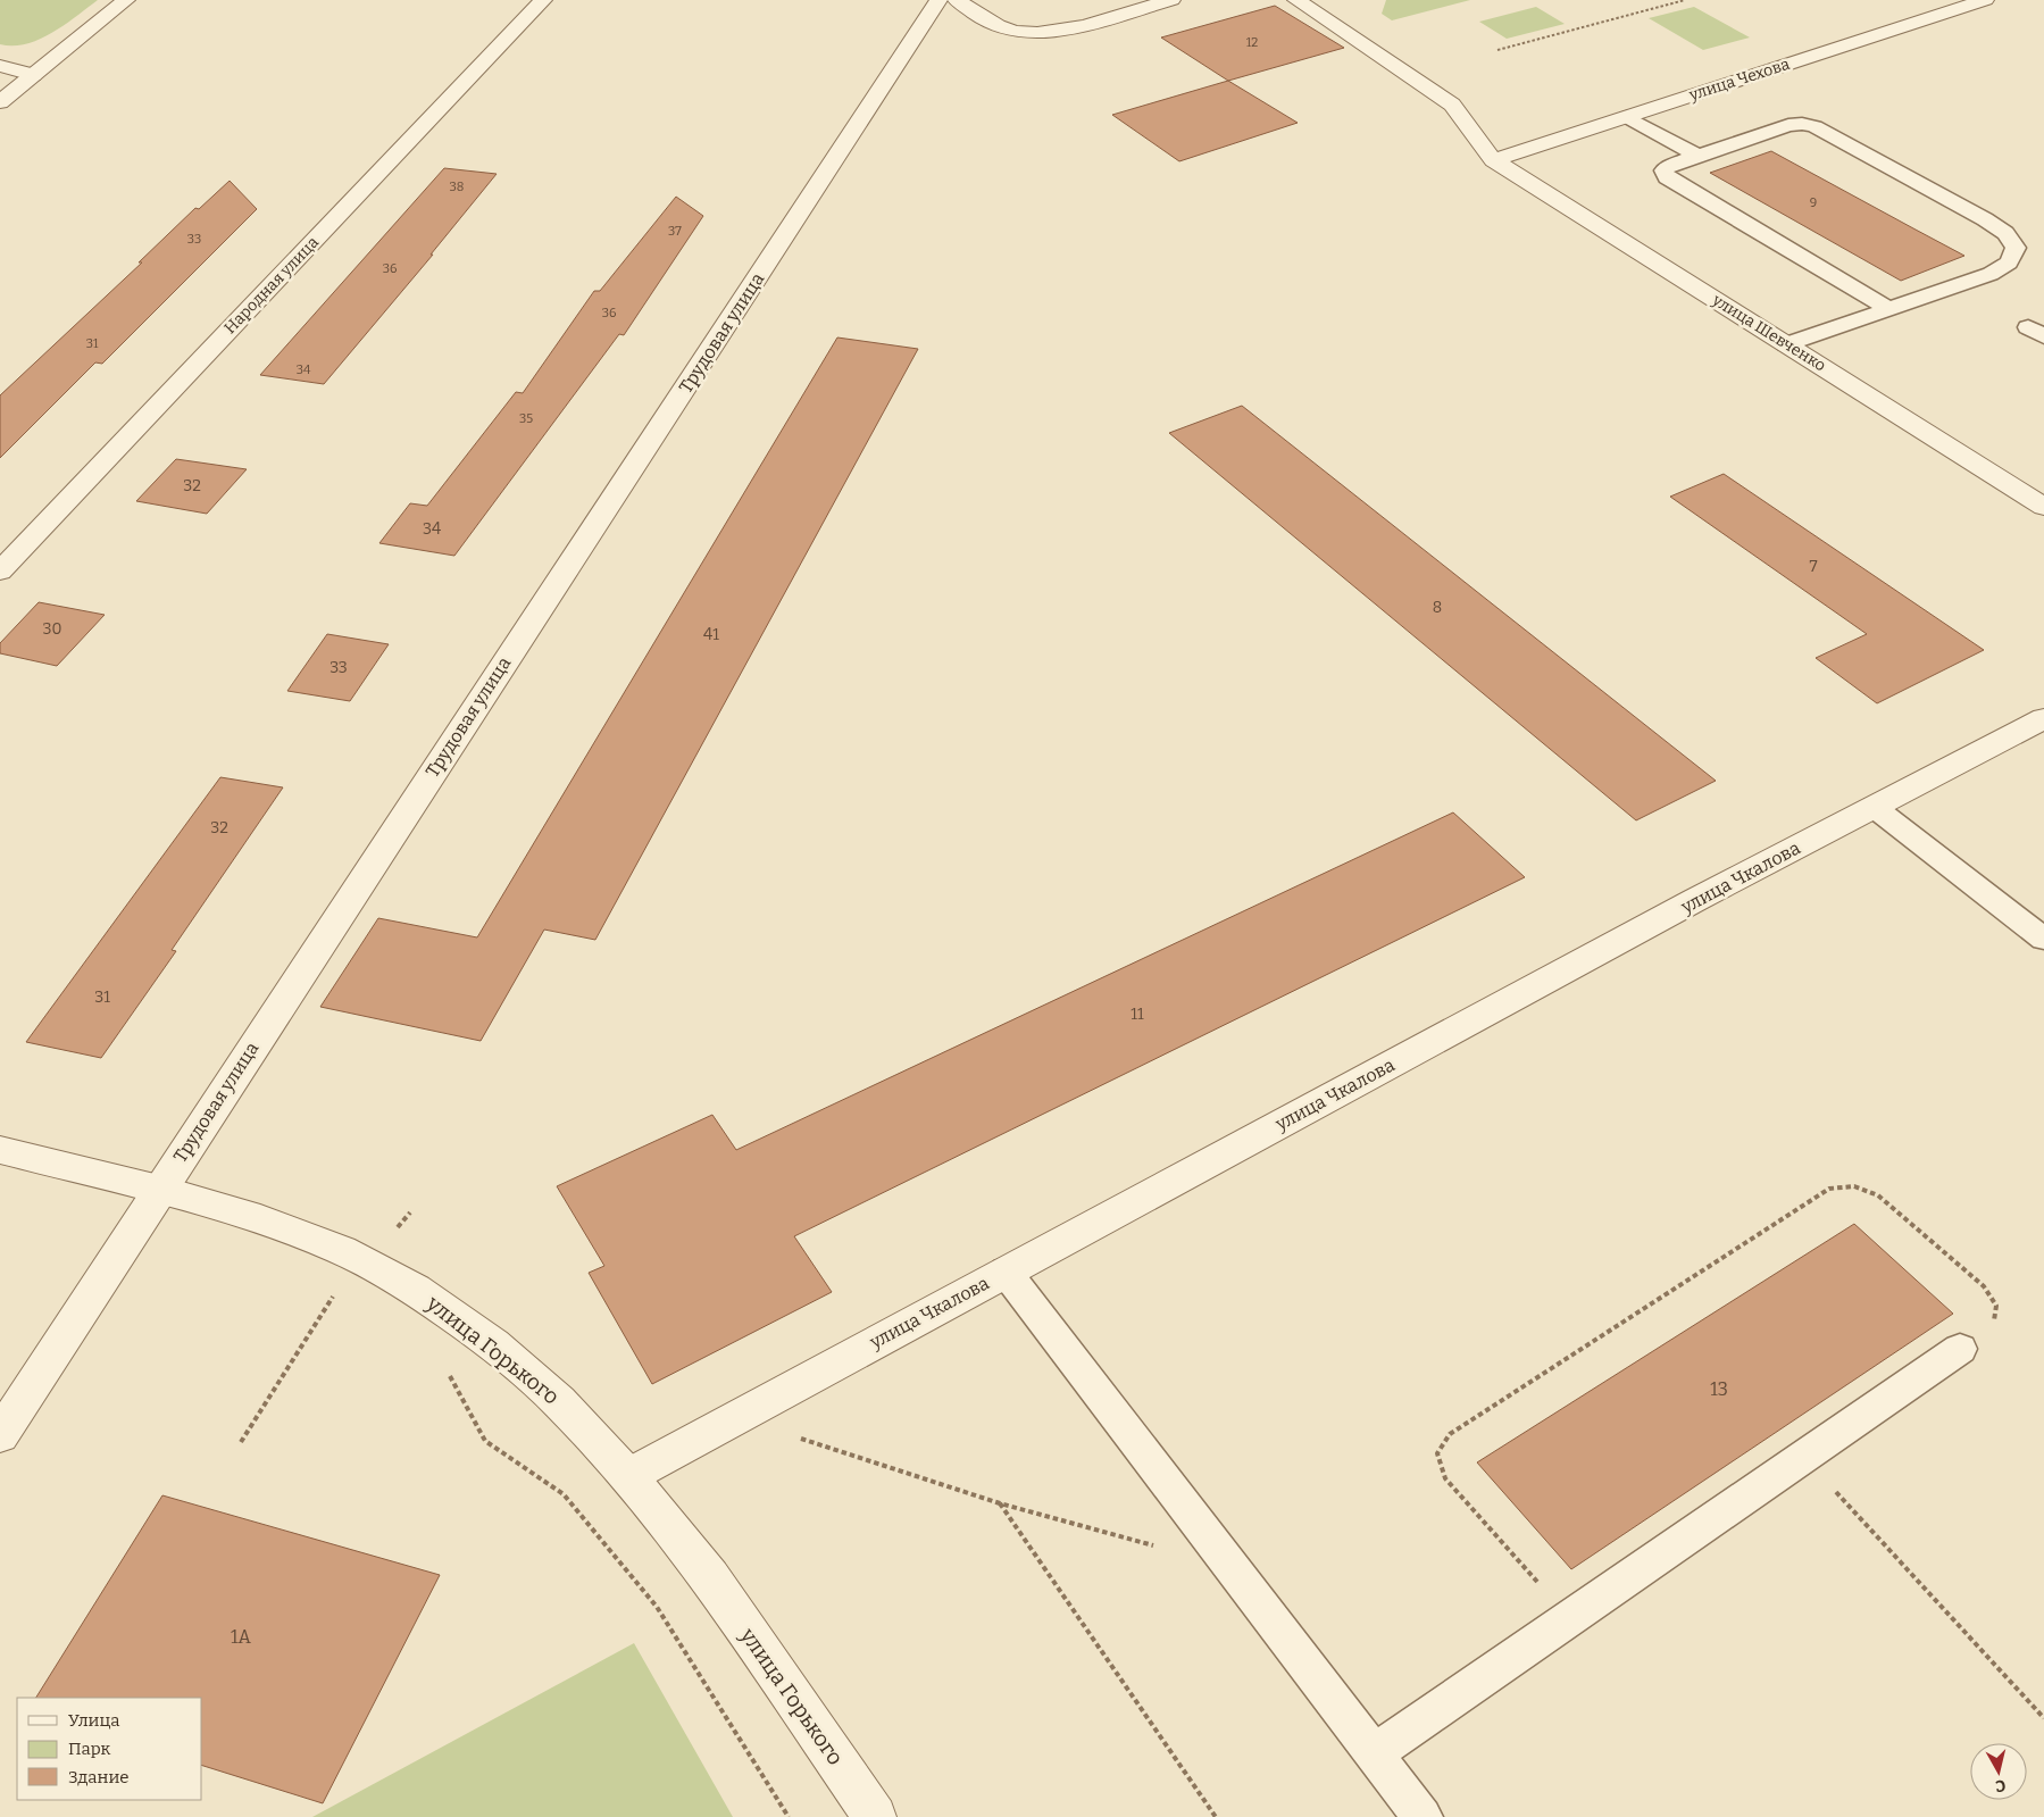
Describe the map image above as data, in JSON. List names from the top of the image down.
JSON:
{
  "streets": {
    "street": [
      "улица Чехова",
      "Народная улица",
      "Трудовая улица",
      "улица Шевченко",
      "улица Чкалова",
      "улица Горького"
    ]
  },
  "crossings": [
    ["улица Чехова", "улица Шевченко"],
    ["Трудовая улица", "улица Горького"],
    ["улица Чкалова", "улица Горького"]
  ],
  "house_numbers": [
    "12",
    "38",
    "9",
    "37",
    "33",
    "36",
    "36",
    "31",
    "34",
    "35",
    "32",
    "34",
    "7",
    "8",
    "30",
    "41",
    "33",
    "32",
    "31",
    "11",
    "13",
    "1А"
  ],
  "legend": ["Улица", "Парк", "Здание"],
  "north": "bottom"
}
